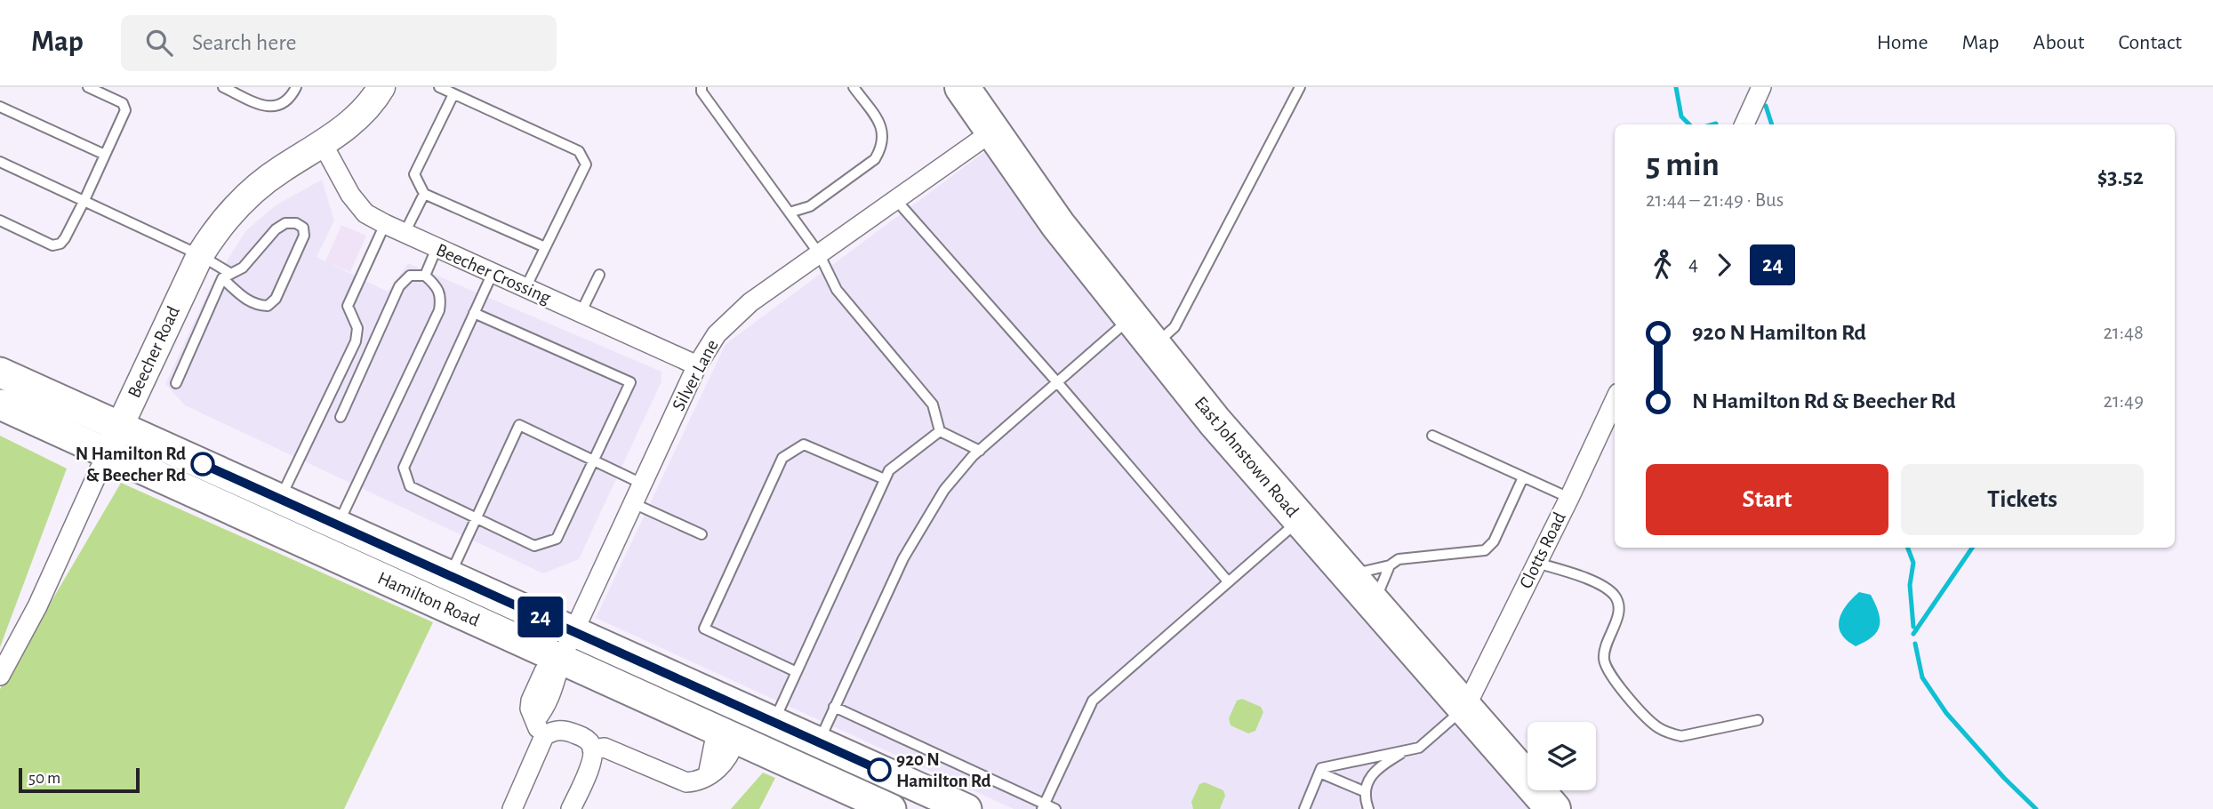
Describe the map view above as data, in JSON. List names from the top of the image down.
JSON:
{
  "streets": {
    "highway": ["East Johnstown Road"],
    "main road": ["Hamilton Road"],
    "street": [
      "Beecher Crossing",
      "Beecher Road",
      "Silver Lane",
      "Clotts Road"
    ]
  },
  "crossings": [
    ["Beecher Crossing", "Beecher Road"],
    ["Beecher Crossing", "Silver Lane"],
    ["Beecher Road", "Hamilton Road"],
    ["Silver Lane", "East Johnstown Road"],
    ["Silver Lane", "Hamilton Road"],
    ["East Johnstown Road", "Clotts Road"]
  ],
  "places": ["N Hamilton Rd & Beecher Rd", "920 N Hamilton Rd"],
  "lines": ["bus line 24"],
  "scale_bar": "50 m",
  "page": {
    "header": "Map",
    "search": "Search here",
    "nav": [
      "Home",
      "Map",
      "About",
      "Contact"
    ],
    "on_map": "24",
    "heading": ["5 min", "21:44 – 21:49 · Bus", "$3.52"],
    "legs": ["4", "24"],
    "list": [
      {
        "name": "920 N Hamilton Rd",
        "value": "21:48"
      },
      {
        "name": "N Hamilton Rd & Beecher Rd",
        "value": "21:49"
      }
    ],
    "buttons": ["Start", "Tickets"],
    "scale": "50 m"
  }
}
